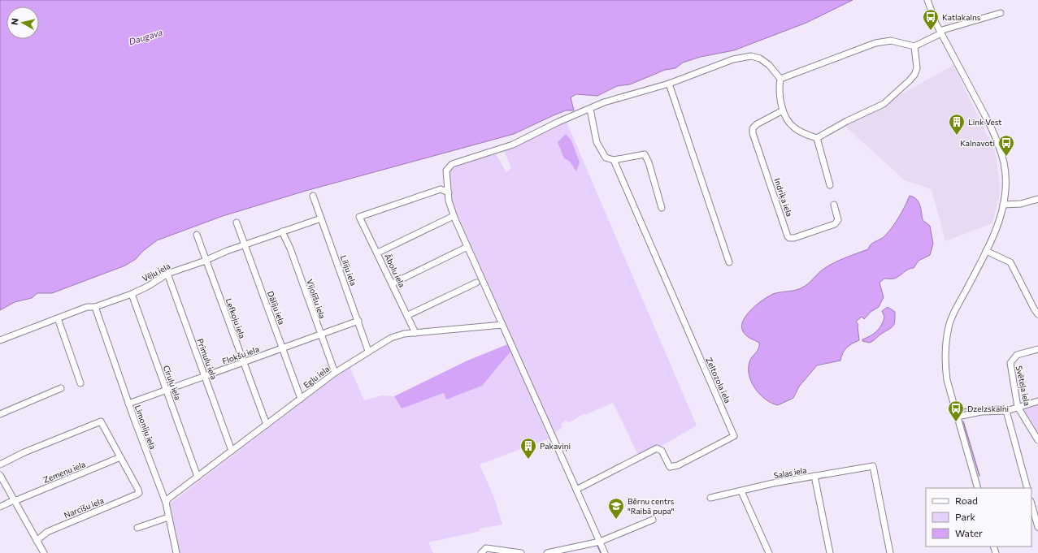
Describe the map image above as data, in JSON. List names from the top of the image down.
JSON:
{
  "streets": {
    "street": [
      "Indriķa iela",
      "Liliju iela",
      "Ābolu iela",
      "Vēju iela",
      "Vijolīšu iela",
      "Dāliju iela",
      "Lefkoju iela",
      "Flokšu iela",
      "Prīmulu iela",
      "Egļu iela",
      "Zeltozola iela",
      "Cīruļu iela",
      "Svēteļa iela",
      "Limoniju iela",
      "Zemeņu iela",
      "Salas iela",
      "Narcišu iela"
    ]
  },
  "crossings": [
    ["Liliju iela", "Vēju iela"],
    ["Liliju iela", "Flokšu iela"],
    ["Liliju iela", "Egļu iela"],
    ["Ābolu iela", "Egļu iela"],
    ["Vēju iela", "Vijolīšu iela"],
    ["Vēju iela", "Dāliju iela"],
    ["Vēju iela", "Lefkoju iela"],
    ["Vēju iela", "Prīmulu iela"],
    ["Vēju iela", "Cīruļu iela"],
    ["Vēju iela", "Limoniju iela"],
    ["Vijolīšu iela", "Flokšu iela"],
    ["Vijolīšu iela", "Egļu iela"],
    ["Dāliju iela", "Flokšu iela"],
    ["Dāliju iela", "Egļu iela"],
    ["Lefkoju iela", "Flokšu iela"],
    ["Lefkoju iela", "Egļu iela"],
    ["Flokšu iela", "Prīmulu iela"],
    ["Flokšu iela", "Cīruļu iela"],
    ["Flokšu iela", "Limoniju iela"],
    ["Prīmulu iela", "Egļu iela"],
    ["Egļu iela", "Cīruļu iela"],
    ["Egļu iela", "Limoniju iela"],
    ["Zemeņu iela", "Narcišu iela"]
  ],
  "water": ["Daugava"],
  "places": {
    "bus stop": ["Katlakalns", "Kalnavoti", "Dzelzskalni"],
    "building": ["Link Vest", "Pakaviņi"],
    "school or university": ["Bērnu centrs \"Raibā pupa\""]
  },
  "legend": ["Road", "Park", "Water"],
  "north": "left"
}
